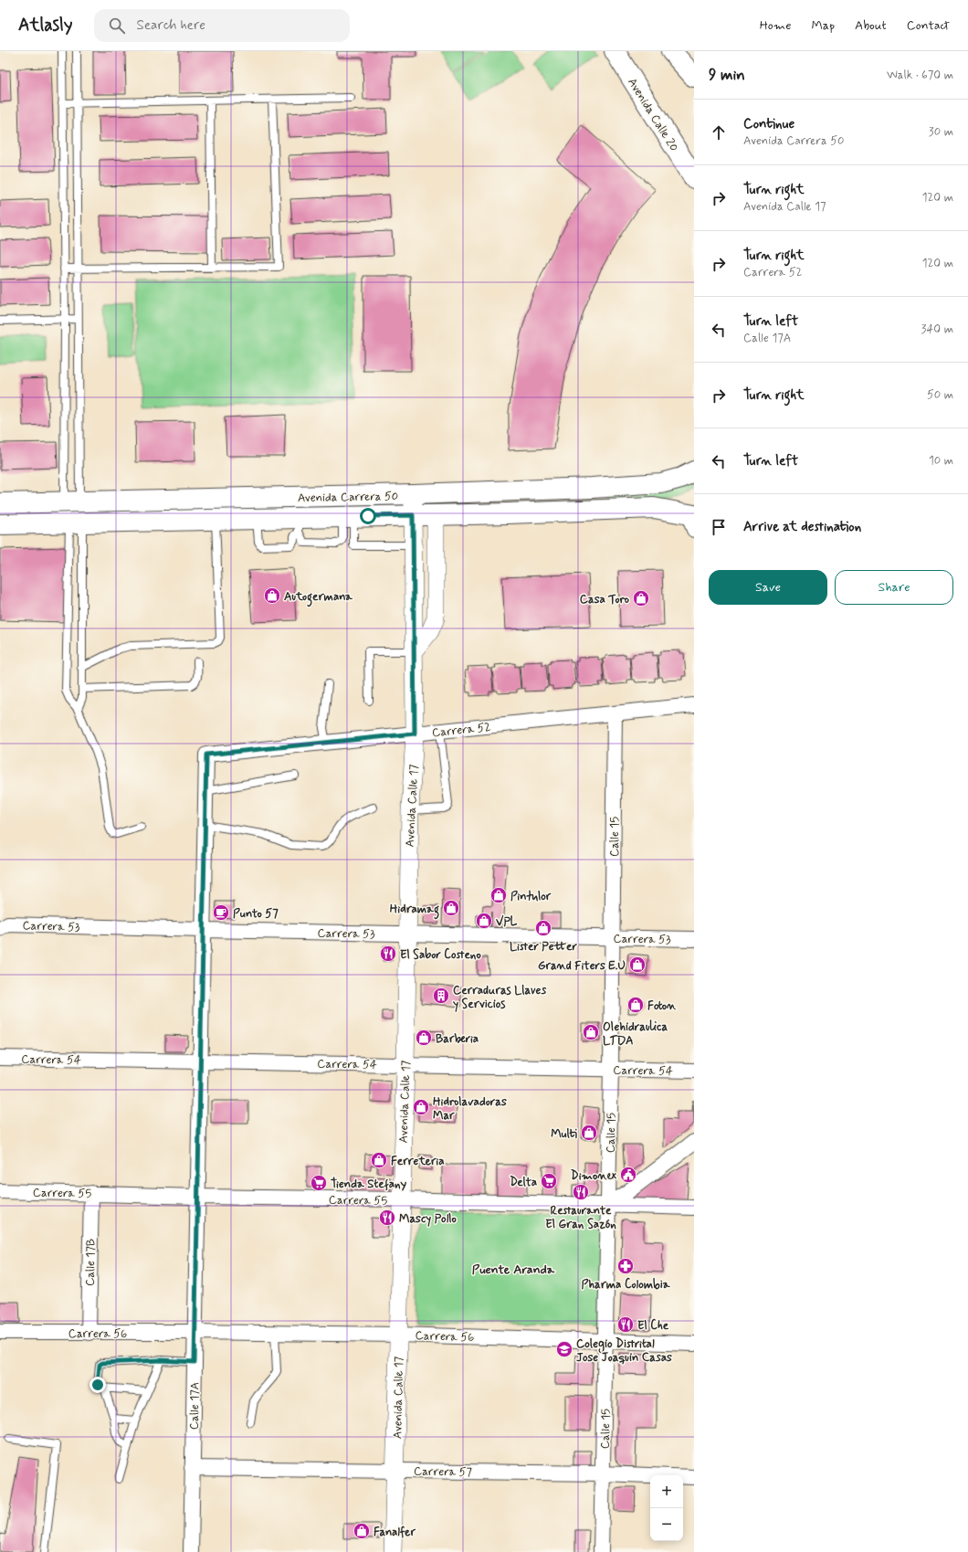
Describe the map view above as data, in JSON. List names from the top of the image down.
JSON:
{
  "streets": {
    "main road": ["Avenida Calle 20", "Avenida Carrera 50"],
    "street": [
      "Carrera 52",
      "Avenida Calle 17",
      "Calle 15",
      "Carrera 53",
      "Carrera 54",
      "Carrera 55",
      "Calle 17B",
      "Carrera 56",
      "Calle 17A",
      "Carrera 57"
    ]
  },
  "crossings": [
    ["Avenida Carrera 50", "Avenida Calle 17"],
    ["Carrera 52", "Avenida Calle 17"],
    ["Carrera 52", "Calle 15"],
    ["Carrera 52", "Calle 17A"],
    ["Avenida Calle 17", "Carrera 53"],
    ["Avenida Calle 17", "Carrera 54"],
    ["Avenida Calle 17", "Carrera 55"],
    ["Avenida Calle 17", "Carrera 56"],
    ["Avenida Calle 17", "Carrera 57"],
    ["Calle 15", "Carrera 53"],
    ["Calle 15", "Carrera 54"],
    ["Calle 15", "Carrera 55"],
    ["Calle 15", "Carrera 56"],
    ["Calle 15", "Carrera 57"],
    ["Carrera 53", "Calle 17A"],
    ["Carrera 54", "Calle 17A"],
    ["Carrera 55", "Calle 17B"],
    ["Carrera 55", "Calle 17A"],
    ["Calle 17B", "Carrera 56"],
    ["Carrera 56", "Calle 17A"],
    ["Calle 17A", "Carrera 57"]
  ],
  "districts": ["Puente Aranda"],
  "places": {
    "shop": [
      "Autogermana",
      "Casa Toro",
      "Pintulor",
      "Hidramag",
      "VPL",
      "Lister Petter",
      "Grand Fiters E.U",
      "Foton",
      "Olehidraulica LTDA",
      "Barberia",
      "Hidrolavadoras Mar",
      "Multi",
      "Ferreteria",
      "Fanalfer"
    ],
    "cafe": ["Punto 57"],
    "restaurant": [
      "El Sabor Costeno",
      "Restaurante El Gran Sazón",
      "Mascy Pollo",
      "El Che"
    ],
    "building": ["Cerraduras Llaves y Servicios"],
    "public building": ["Dimonex"],
    "supermarket": ["Delta", "Tienda Stefany"],
    "pharmacy": ["Pharma Colombia"],
    "school or university": ["Colegio Distrital Jose Joaquin Casas"]
  },
  "page": {
    "header": "Atlasly",
    "search": "Search here",
    "nav": [
      "Home",
      "Map",
      "About",
      "Contact"
    ],
    "heading": ["9 min", "Walk · 670 m"],
    "list": [
      ["Continue", "Avenida Carrera 50", "30 m"],
      ["Turn right", "Avenida Calle 17", "120 m"],
      ["Turn right", "Carrera 52", "120 m"],
      ["Turn left", "Calle 17A", "340 m"],
      ["Turn right", "50 m"],
      ["Turn left", "10 m"],
      "Arrive at destination"
    ],
    "buttons": ["Save", "Share"],
    "map_buttons": ["+", "−"]
  }
}
